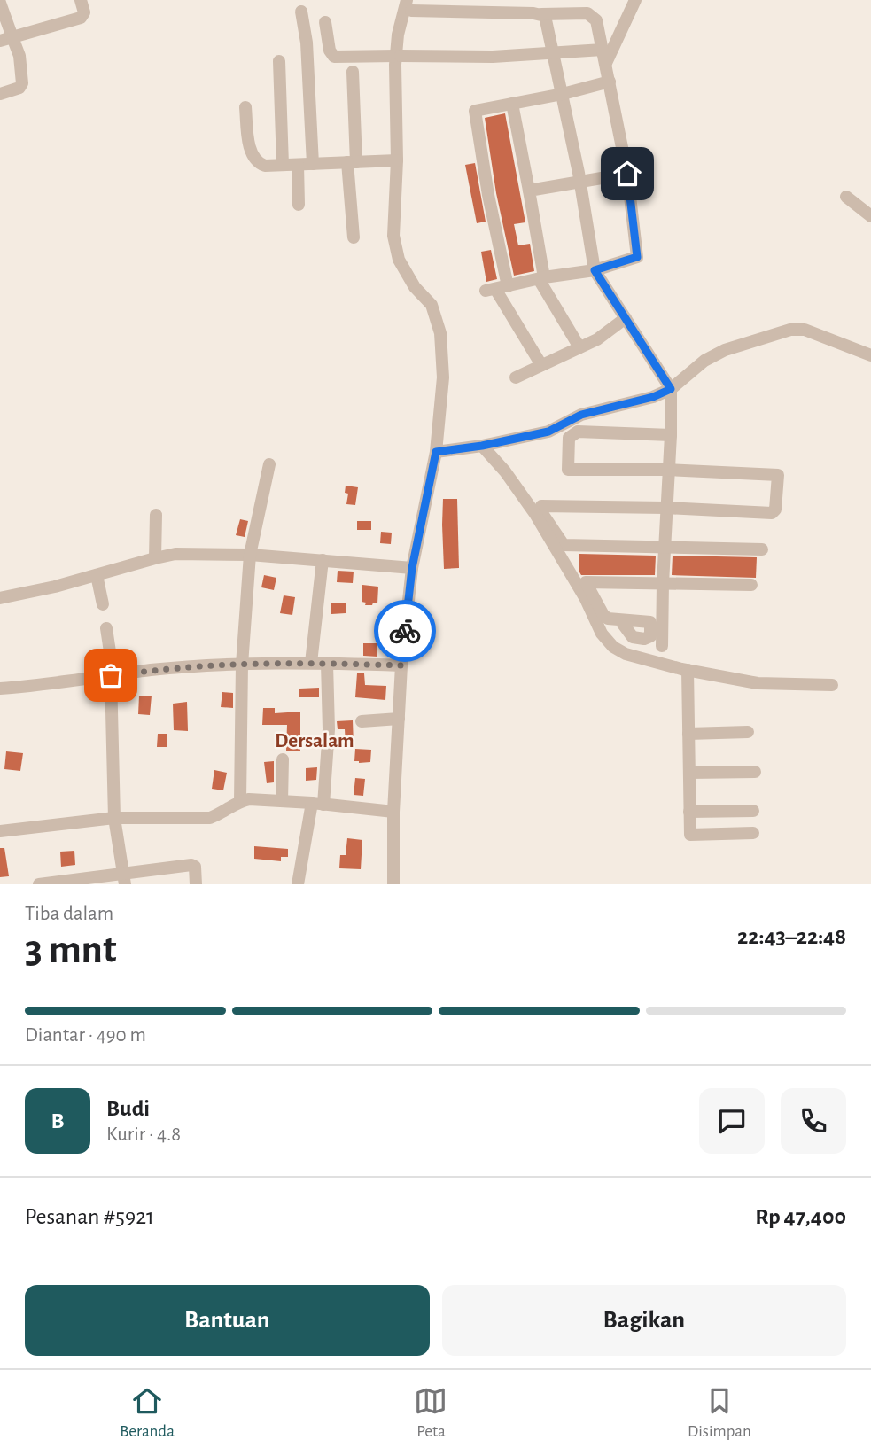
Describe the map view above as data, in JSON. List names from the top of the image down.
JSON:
{
  "districts": ["Dersalam"],
  "page": {
    "heading": ["3 mnt", "Tiba dalam", "22:43–22:48"],
    "panel": [
      "Budi",
      "Kurir · 4.8",
      "Pesanan #5921",
      "Rp 47,400"
    ],
    "bar": "Diantar · 490 m",
    "round": "B",
    "buttons": ["Bantuan", "Bagikan"],
    "tabs": ["Beranda", "Peta", "Disimpan"]
  }
}
